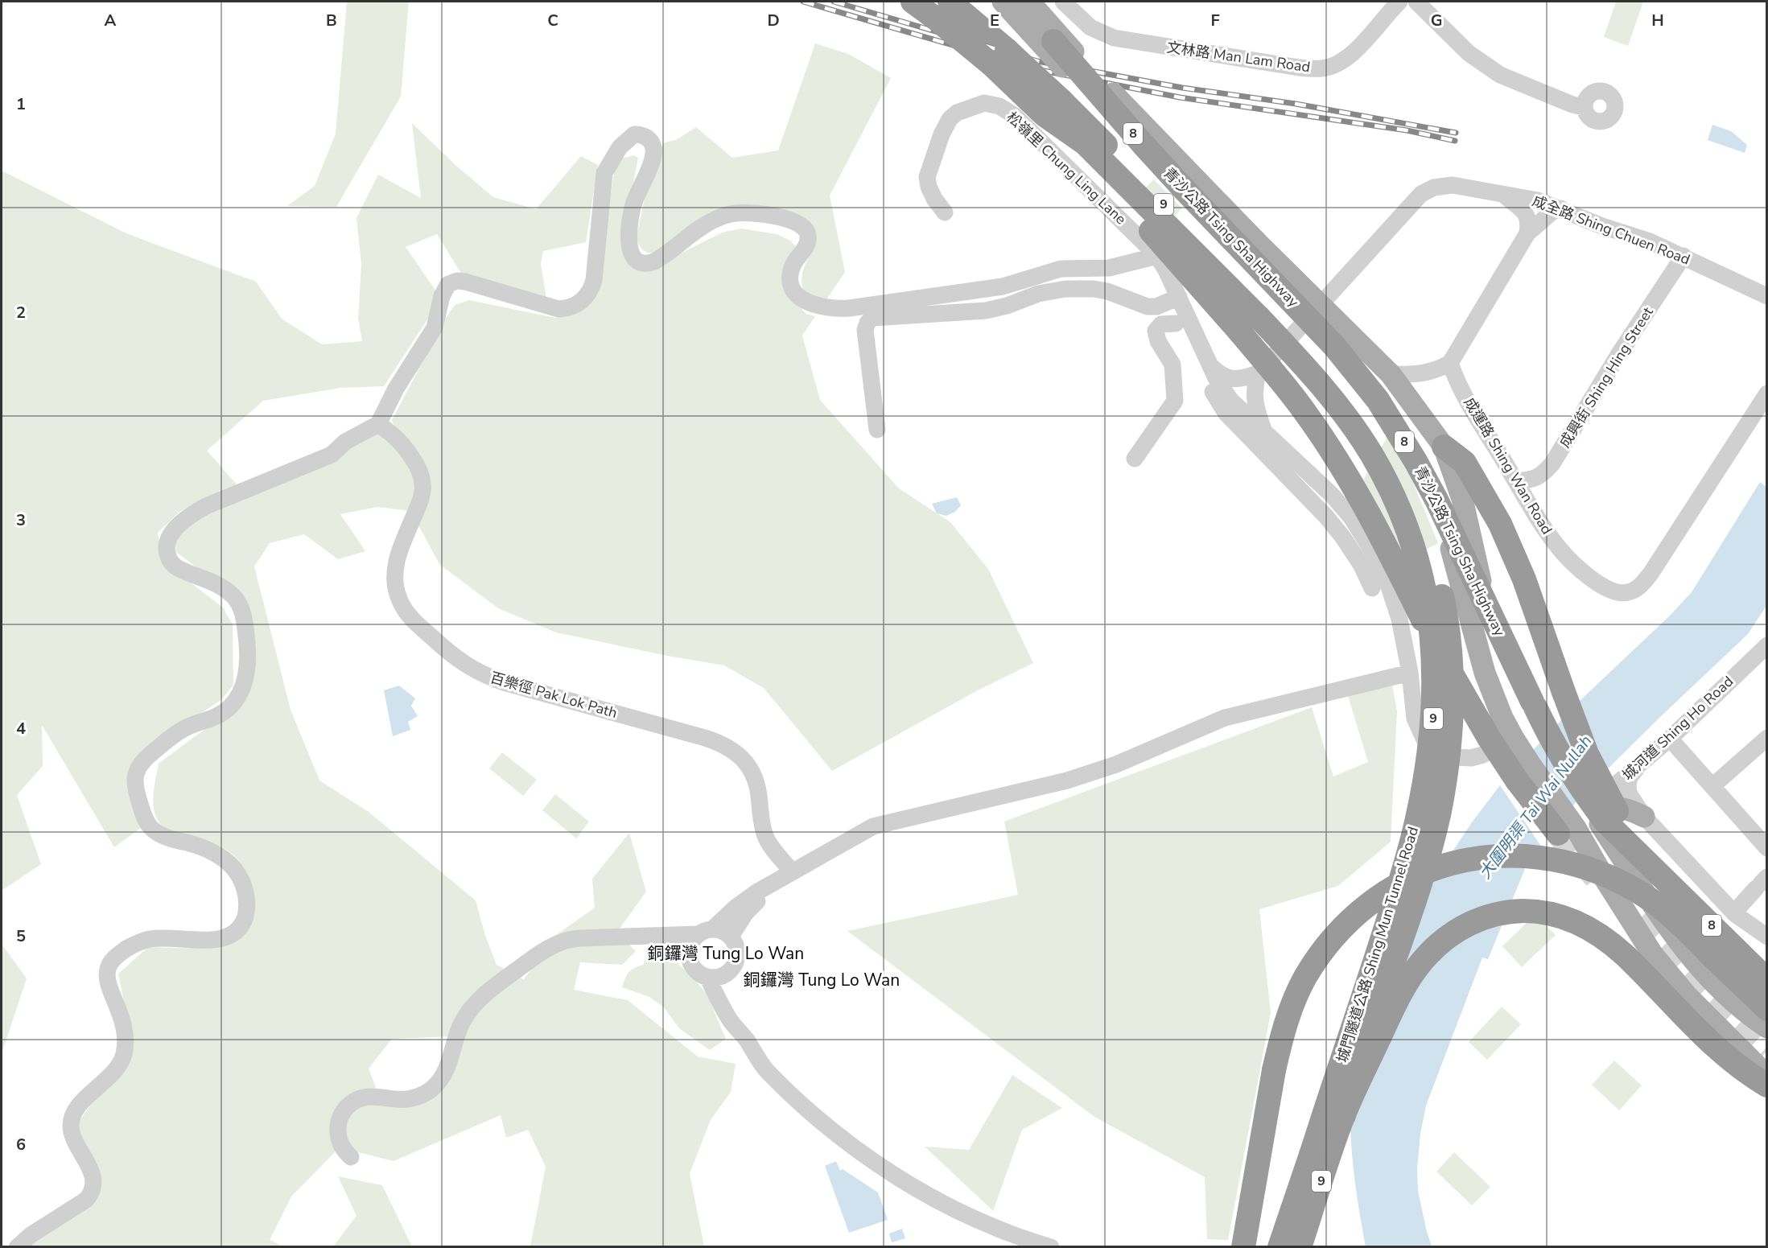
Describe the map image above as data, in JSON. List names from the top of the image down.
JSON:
{
  "streets": {
    "highway": [
      "8",
      "9",
      "青沙公路 Tsing Sha Highway",
      "城門隧道公路 Shing Mun Tunnel Road"
    ],
    "street": [
      "文林路 Man Lam Road",
      "松嶺里 Chung Ling Lane",
      "成全路 Shing Chuen Road",
      "成興街 Shing Hing Street",
      "成運路 Shing Wan Road",
      "百樂徑 Pak Lok Path",
      "城河道 Shing Ho Road"
    ]
  },
  "crossings": [
    ["松嶺里 Chung Ling Lane", "成全路 Shing Chuen Road"],
    ["成全路 Shing Chuen Road", "成興街 Shing Hing Street"],
    ["成興街 Shing Hing Street", "成運路 Shing Wan Road"]
  ],
  "districts": ["銅鑼灣 Tung Lo Wan", "銅鑼灣 Tung Lo Wan"],
  "water": ["大圍明渠 Tai Wai Nullah"],
  "grid": {
    "columns": [
      "A",
      "B",
      "C",
      "D",
      "E",
      "F",
      "G",
      "H"
    ],
    "rows": [
      "1",
      "2",
      "3",
      "4",
      "5",
      "6"
    ]
  }
}
